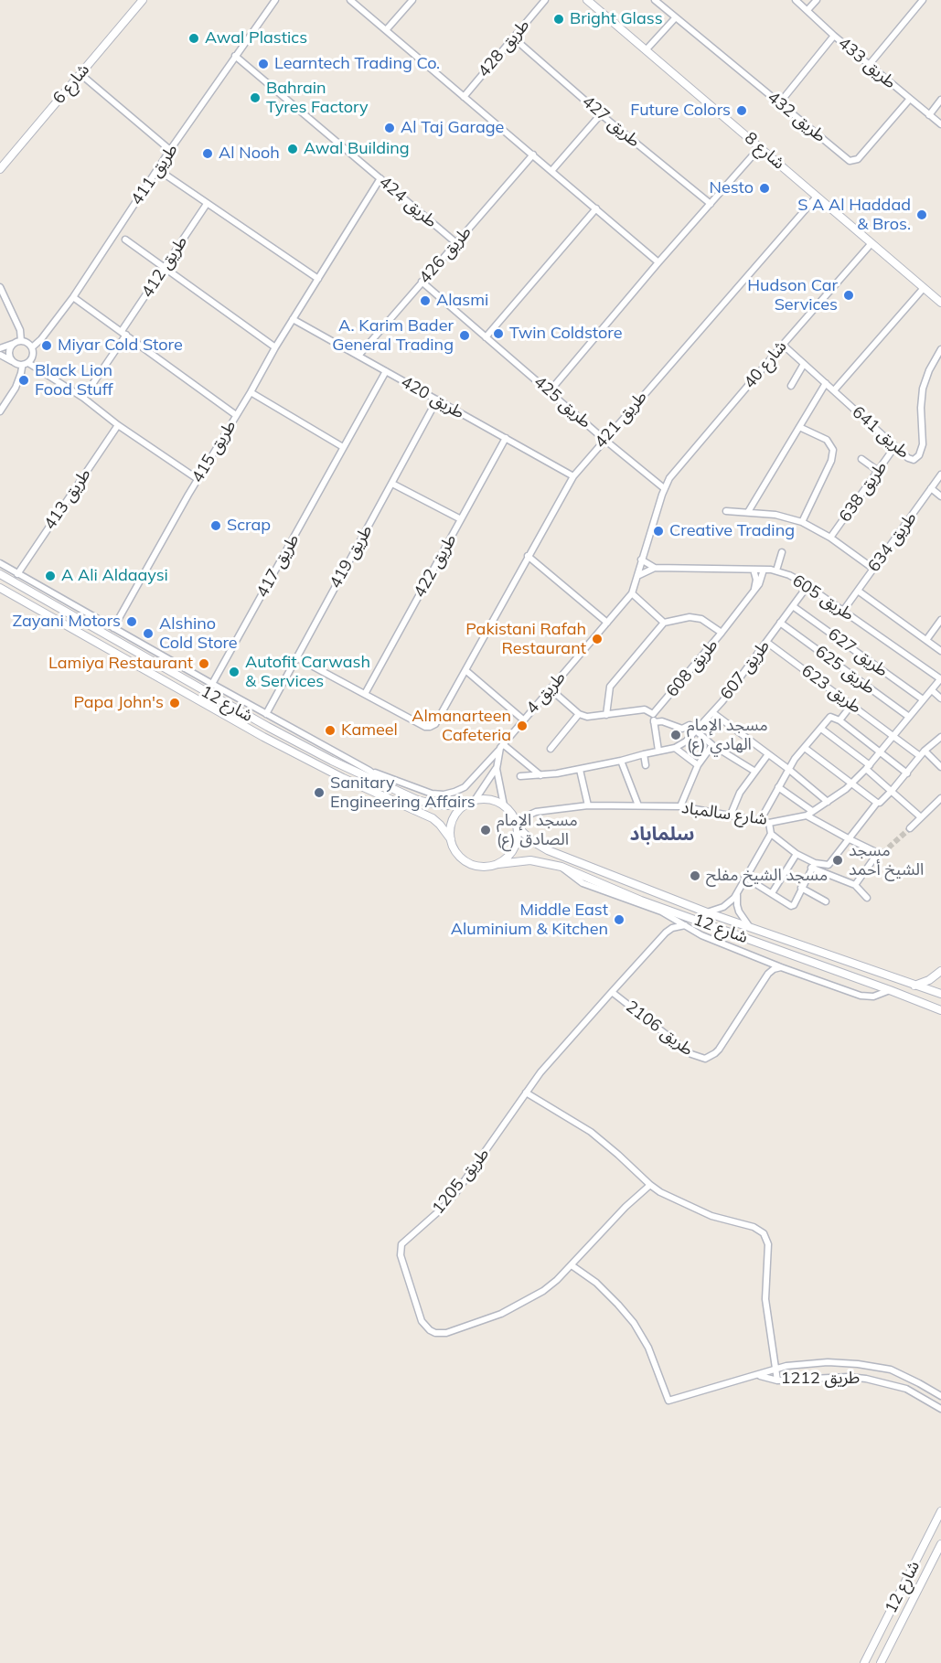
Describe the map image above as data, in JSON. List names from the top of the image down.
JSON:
{
  "streets": {
    "street": [
      "طريق 428",
      "طريق 433",
      "شارع 6",
      "طريق 432",
      "طريق 427",
      "شارع 8",
      "طريق 411",
      "طريق 424",
      "طريق 426",
      "طريق 412",
      "شارع 40",
      "طريق 420",
      "طريق 425",
      "طريق 421",
      "طريق 641",
      "طريق 415",
      "طريق 638",
      "طريق 413",
      "طريق 634",
      "طريق 419",
      "طريق 417",
      "طريق 422",
      "طريق 605",
      "طريق 627",
      "طريق 608",
      "طريق 607",
      "طريق 625",
      "طريق 623",
      "طريق 4",
      "شارع 12",
      "شارع سالمباد",
      "طريق 2106",
      "طريق 1205",
      "طريق 1212"
    ]
  },
  "crossings": [
    ["طريق 428", "طريق 427"],
    ["طريق 433", "طريق 432"],
    ["شارع 8", "شارع 40"],
    ["شارع 8", "طريق 421"],
    ["طريق 411", "طريق 424"],
    ["طريق 424", "طريق 426"],
    ["طريق 424", "طريق 415"],
    ["طريق 426", "طريق 420"],
    ["طريق 426", "طريق 425"],
    ["شارع 40", "طريق 425"],
    ["شارع 40", "طريق 641"],
    ["شارع 40", "طريق 4"],
    ["طريق 420", "طريق 421"],
    ["طريق 420", "طريق 415"],
    ["طريق 420", "طريق 419"],
    ["طريق 420", "طريق 417"],
    ["طريق 420", "طريق 422"],
    ["طريق 425", "طريق 421"],
    ["طريق 425", "طريق 4"],
    ["طريق 421", "طريق 422"],
    ["طريق 641", "طريق 638"],
    ["طريق 634", "طريق 605"],
    ["طريق 605", "طريق 608"],
    ["طريق 605", "طريق 607"],
    ["طريق 605", "طريق 4"],
    ["طريق 605", "شارع سالمباد"],
    ["طريق 627", "طريق 607"],
    ["طريق 627", "شارع سالمباد"],
    ["طريق 607", "طريق 625"],
    ["طريق 607", "طريق 623"],
    ["طريق 625", "شارع سالمباد"],
    ["طريق 623", "شارع سالمباد"],
    ["شارع 12", "شارع سالمباد"],
    ["طريق 2106", "طريق 1205"],
    ["طريق 1205", "طريق 1212"]
  ],
  "districts": ["سلماباد"],
  "places": [
    "Bright Glass",
    "Awal Plastics",
    "Learntech Trading Co.",
    "Bahrain Tyres Factory",
    "Future Colors",
    "Al Taj Garage",
    "Awal Building",
    "Al Nooh",
    "Nesto",
    "S A Al Haddad & Bros.",
    "Hudson Car Services",
    "Alasmi",
    "Twin Coldstore",
    "A. Karim Bader General Trading",
    "Miyar Cold Store",
    "Black Lion Food Stuff",
    "Scrap",
    "Creative Trading",
    "A Ali Aldaaysi",
    "Zayani Motors",
    "Alshino Cold Store",
    "Pakistani Rafah Restaurant",
    "Lamiya Restaurant",
    "Autofit Carwash & Services",
    "Papa John's",
    "Almanarteen Cafeteria",
    "Kameel",
    "مسجد الإمام الهادي (ع)",
    "Sanitary Engineering Affairs",
    "مسجد الإمام الصادق (ع)",
    "مسجد الشيخ أحمد",
    "مسجد الشيخ مفلح",
    "Middle East Aluminium & Kitchen"
  ]
}
